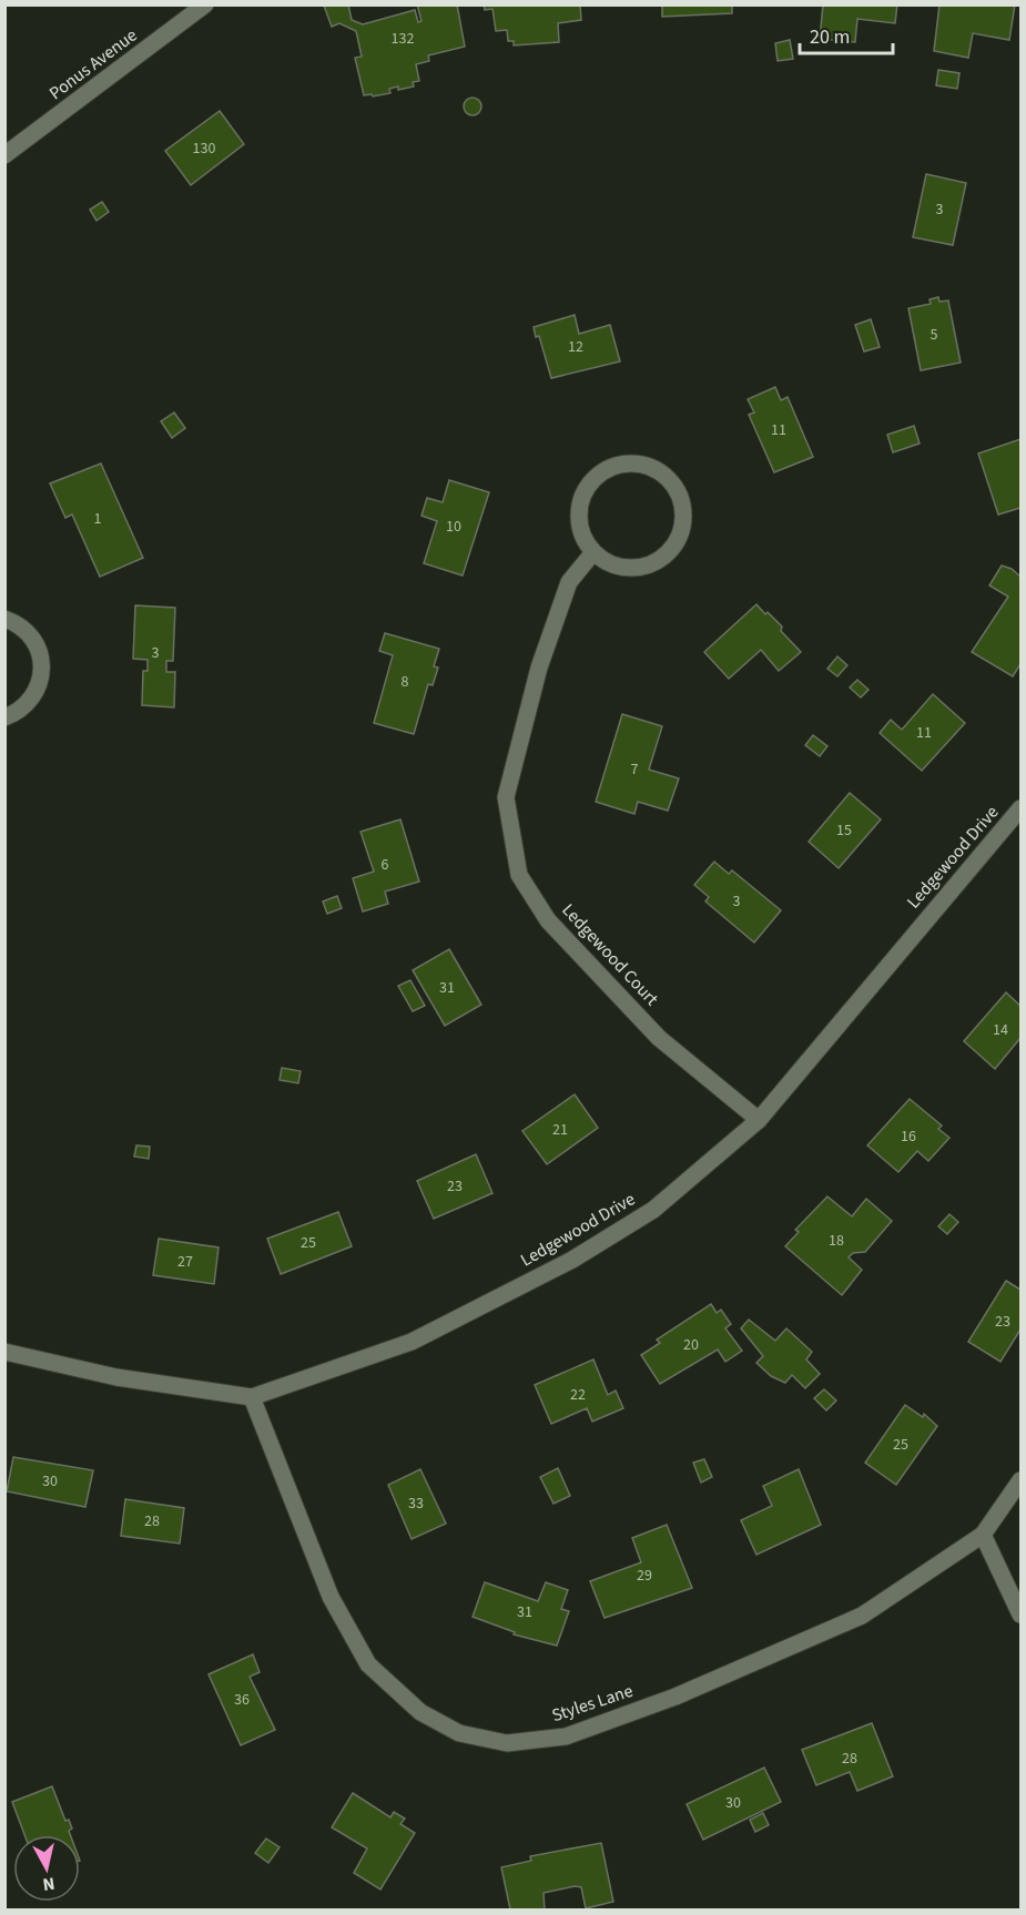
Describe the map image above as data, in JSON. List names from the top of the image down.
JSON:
{
  "streets": {
    "street": [
      "Ponus Avenue",
      "Ledgewood Drive",
      "Ledgewood Court",
      "Styles Lane"
    ]
  },
  "crossings": [
    ["Ledgewood Drive", "Ledgewood Court"],
    ["Ledgewood Drive", "Styles Lane"]
  ],
  "house_numbers": [
    "132",
    "130",
    "3",
    "5",
    "12",
    "11",
    "1",
    "10",
    "3",
    "8",
    "11",
    "7",
    "15",
    "6",
    "3",
    "31",
    "14",
    "21",
    "16",
    "23",
    "18",
    "25",
    "27",
    "23",
    "20",
    "22",
    "25",
    "30",
    "33",
    "28",
    "29",
    "31",
    "36",
    "28",
    "30"
  ],
  "scale_bar": "20 m",
  "north": "bottom"
}
